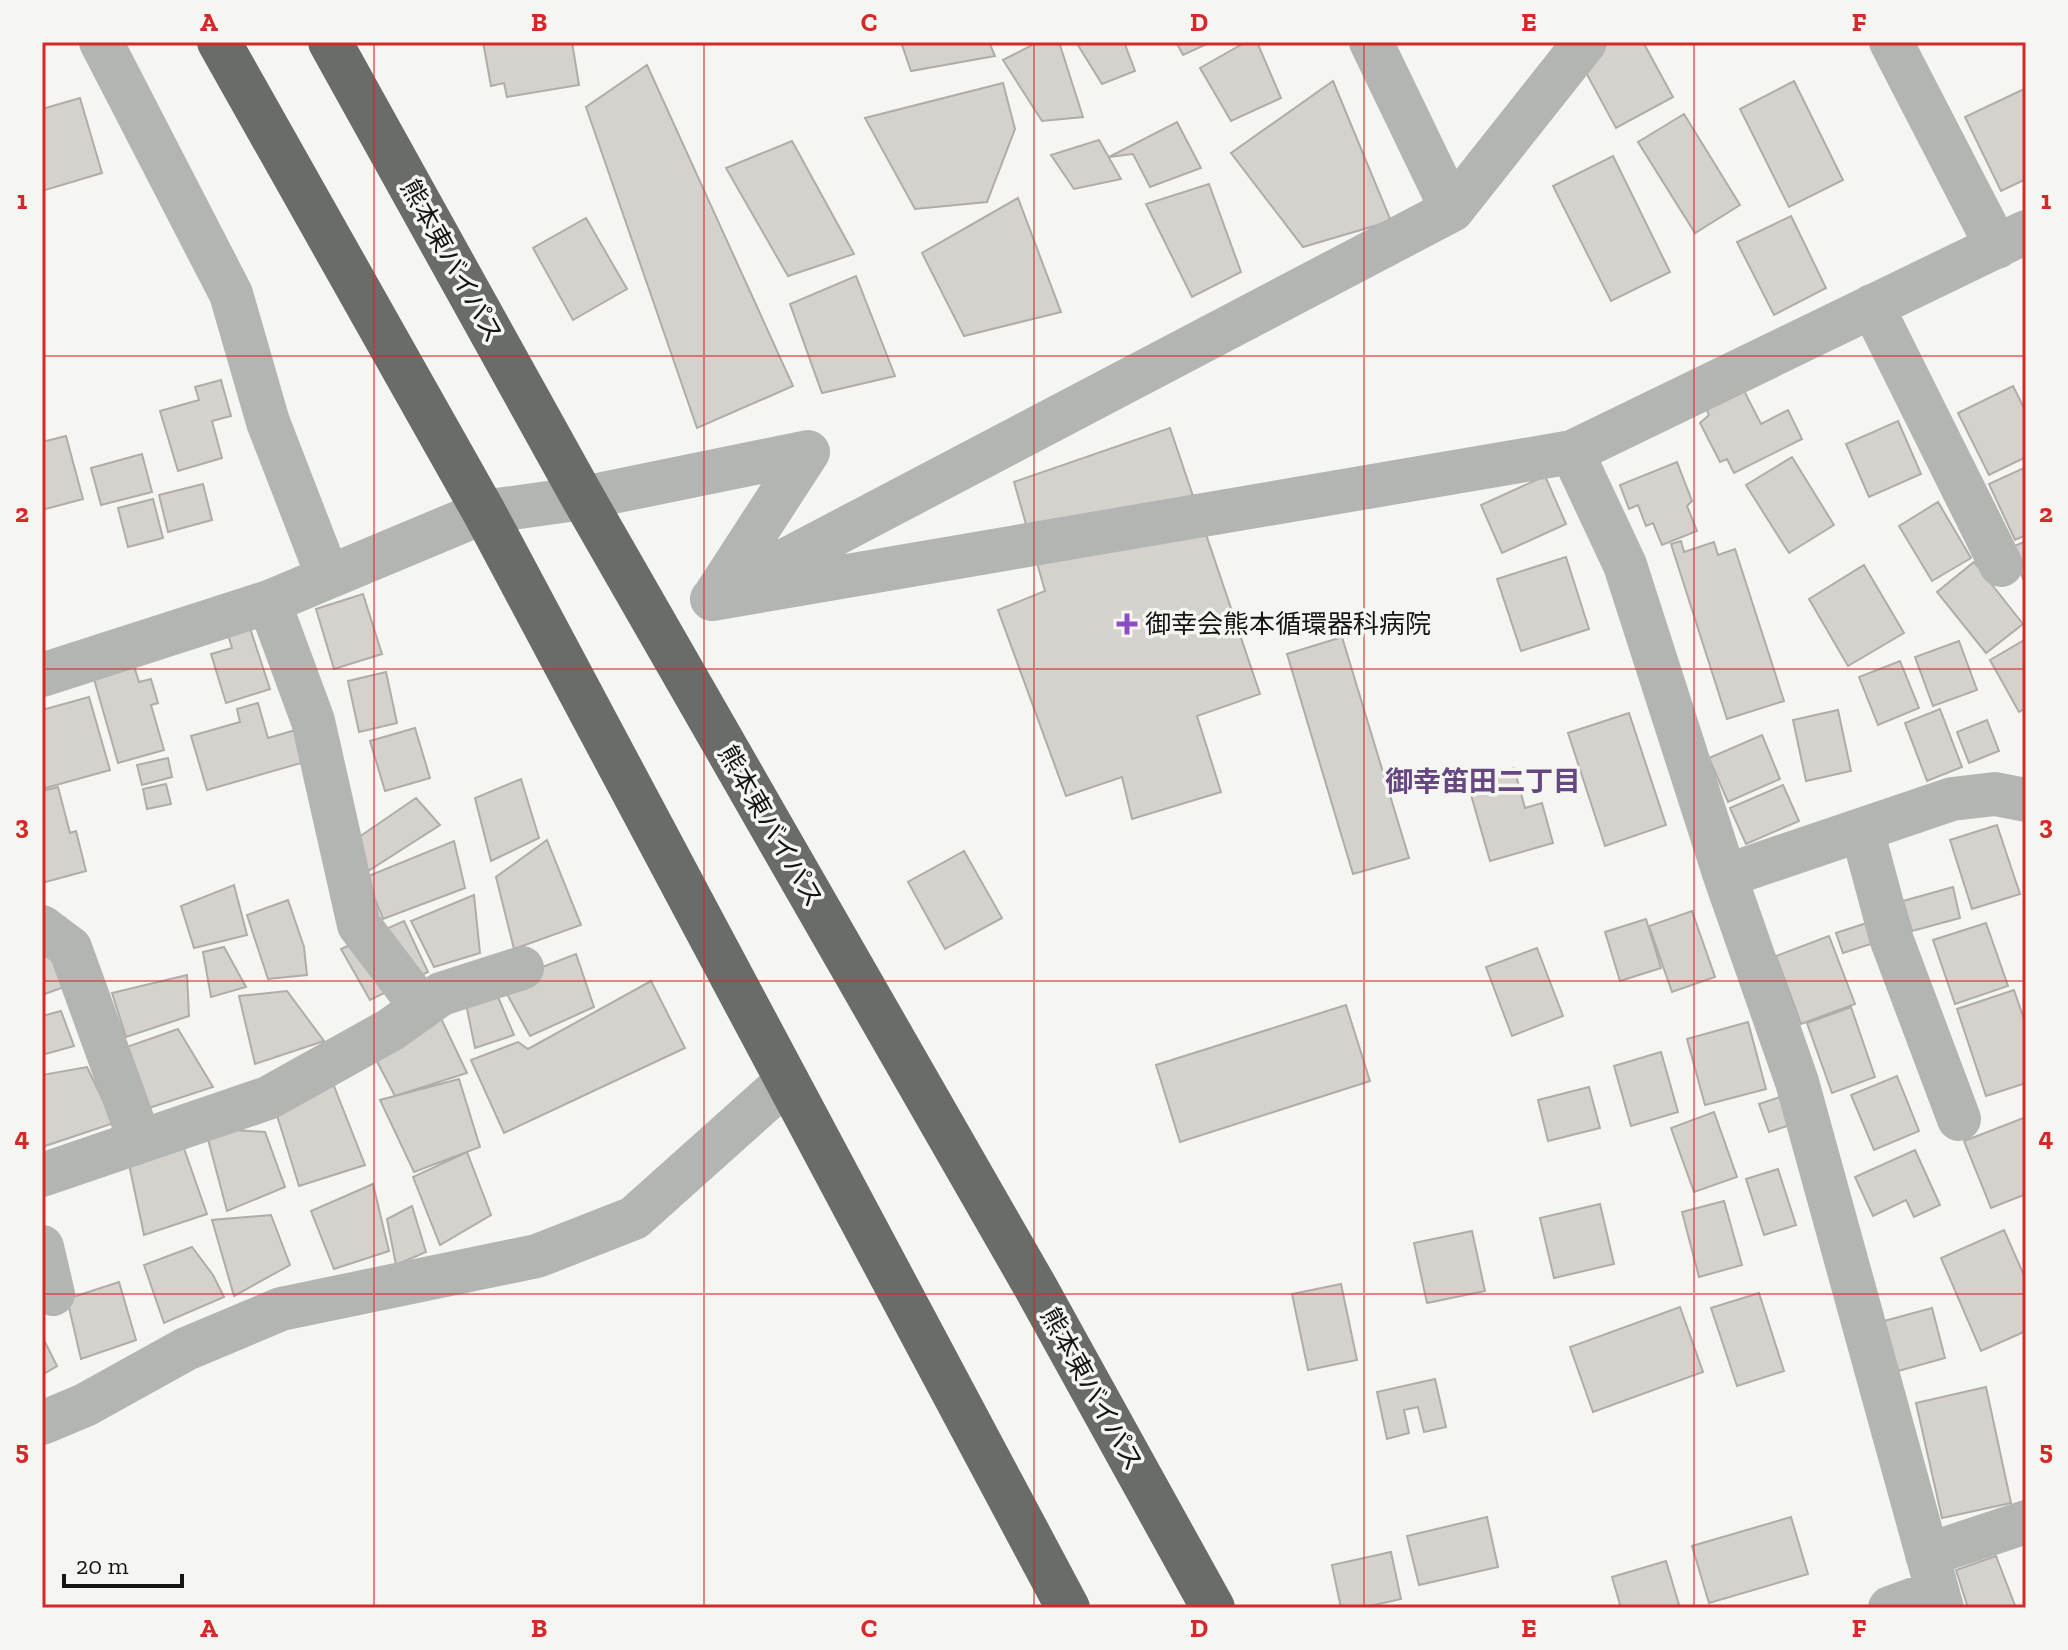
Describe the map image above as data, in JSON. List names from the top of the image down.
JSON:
{
  "streets": {
    "highway": ["熊本東バイパス"]
  },
  "districts": ["御幸笛田二丁目"],
  "places": {
    "health": ["御幸会熊本循環器科病院"]
  },
  "scale_bar": "20 m",
  "grid": {
    "columns": [
      "A",
      "B",
      "C",
      "D",
      "E",
      "F"
    ],
    "rows": [
      "1",
      "2",
      "3",
      "4",
      "5"
    ]
  }
}
